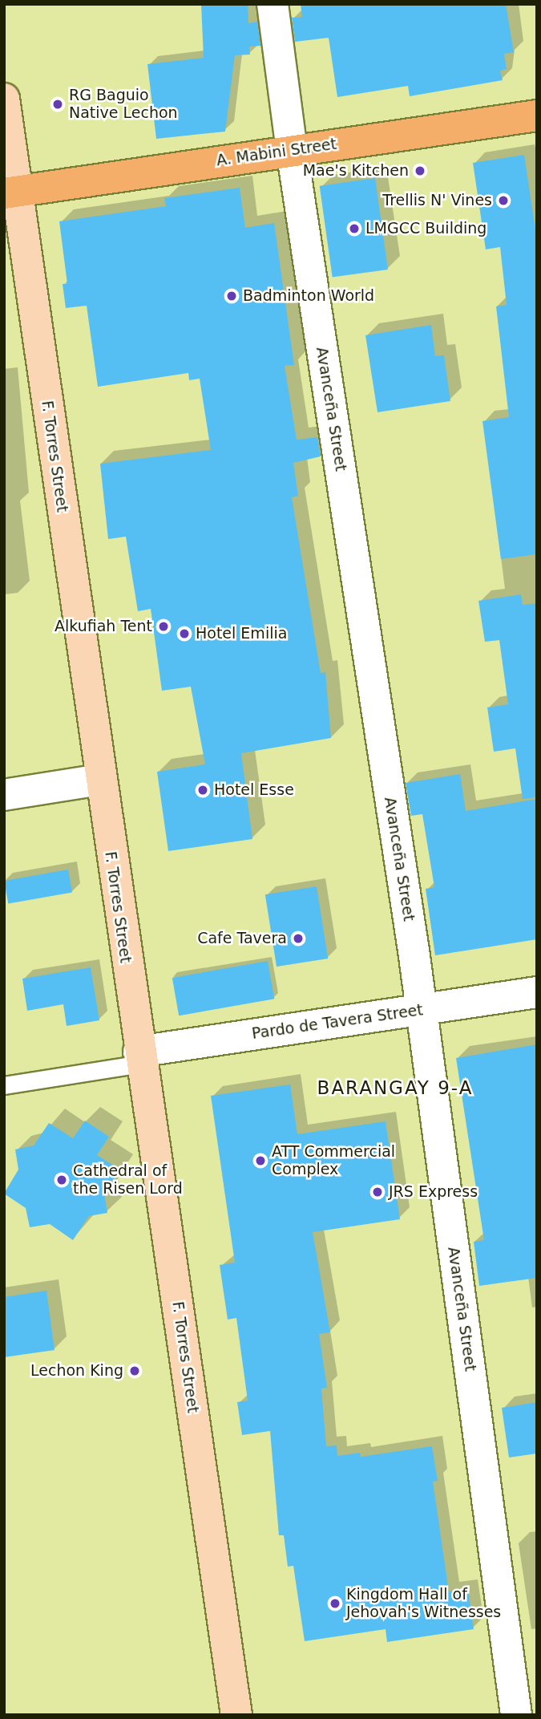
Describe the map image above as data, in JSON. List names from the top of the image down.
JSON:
{
  "streets": {
    "main road": ["A. Mabini Street", "F. Torres Street"],
    "street": ["Avanceña Street", "Pardo de Tavera Street"]
  },
  "crossings": [
    ["A. Mabini Street", "Avanceña Street"],
    ["A. Mabini Street", "F. Torres Street"],
    ["Avanceña Street", "Pardo de Tavera Street"],
    ["F. Torres Street", "Pardo de Tavera Street"]
  ],
  "districts": ["BARANGAY 9-A"],
  "places": [
    "RG Baguio Native Lechon",
    "Mae's Kitchen",
    "Trellis N' Vines",
    "LMGCC Building",
    "Badminton World",
    "Alkufiah Tent",
    "Hotel Emilia",
    "Hotel Esse",
    "Cafe Tavera",
    "ATT Commercial Complex",
    "Cathedral of the Risen Lord",
    "JRS Express",
    "Lechon King",
    "Kingdom Hall of Jehovah's Witnesses"
  ]
}
